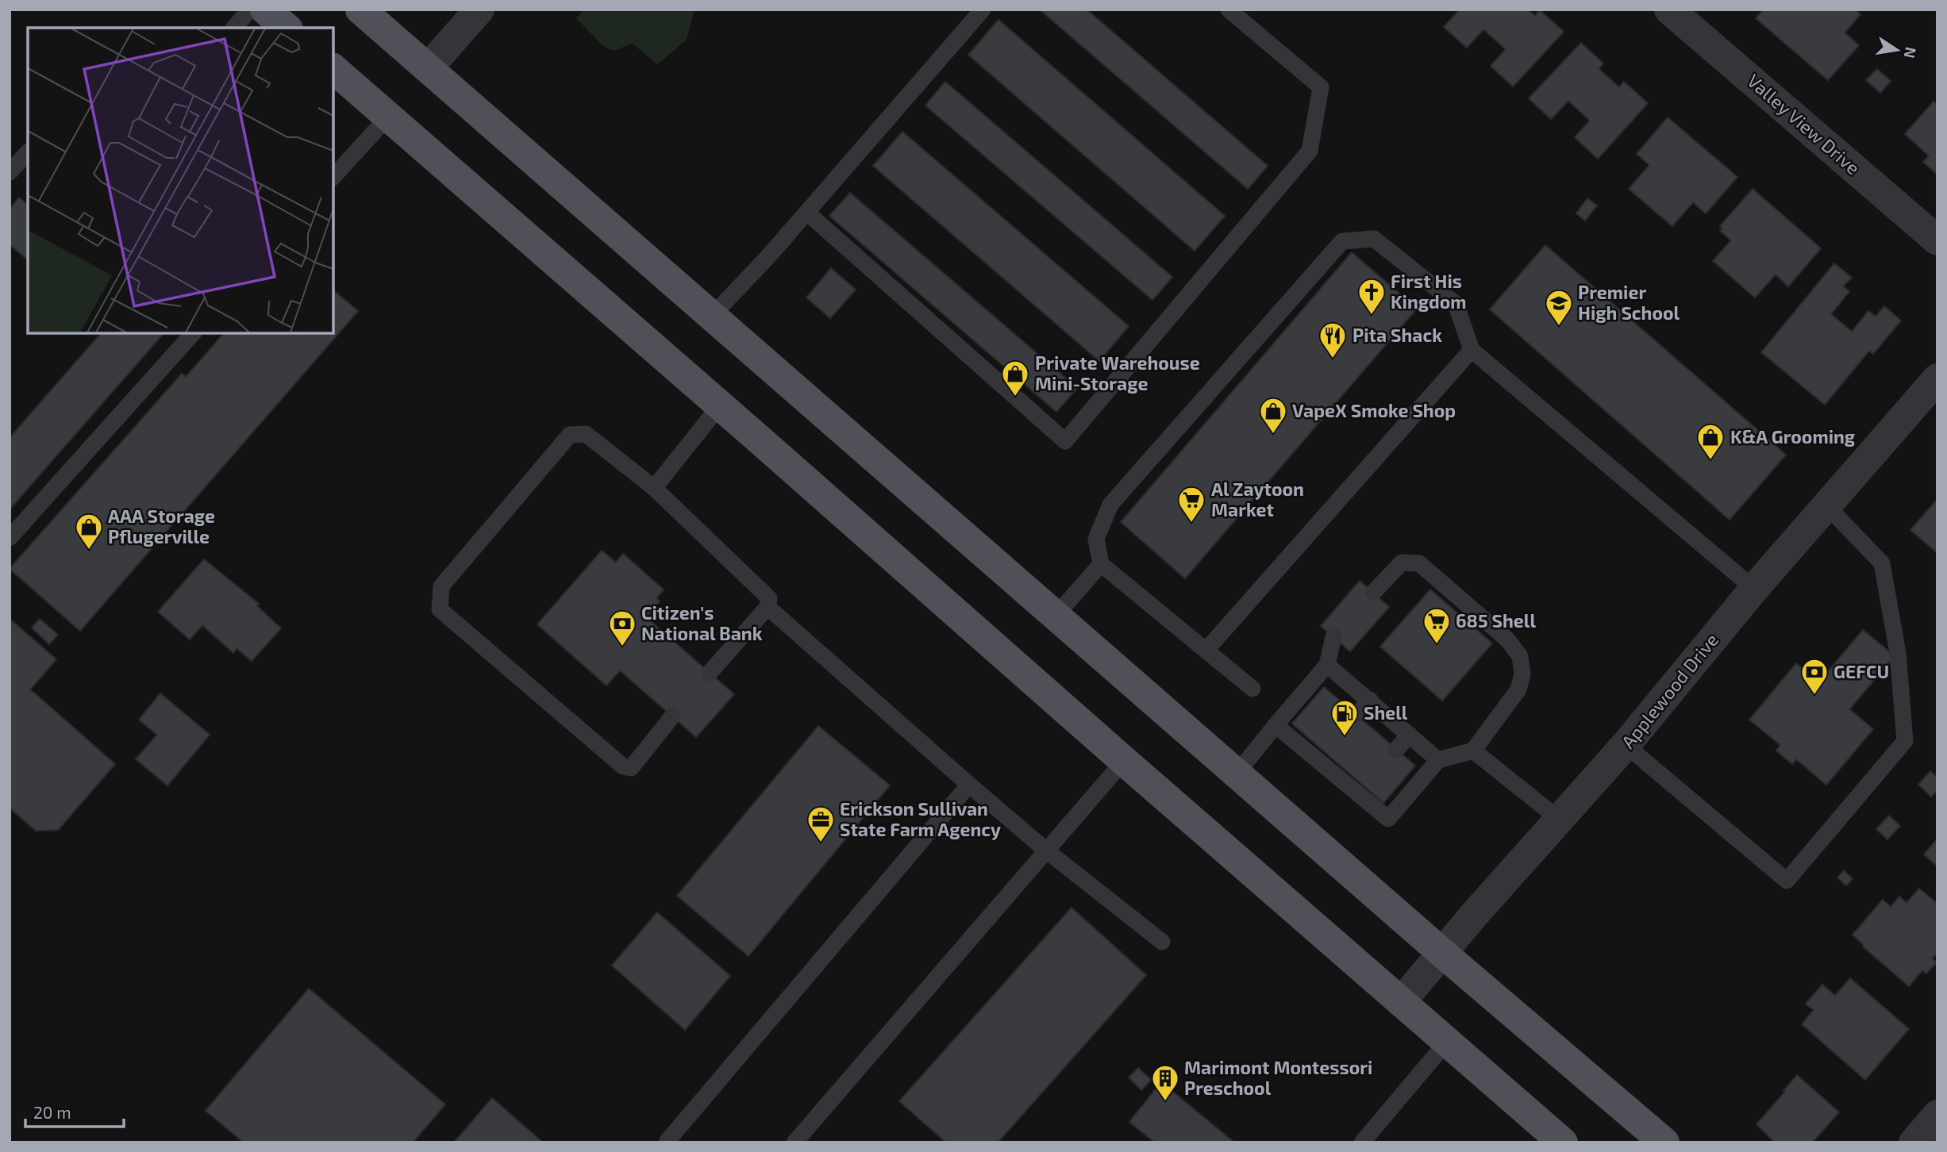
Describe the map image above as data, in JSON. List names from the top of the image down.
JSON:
{
  "streets": {
    "street": ["Valley View Drive", "Applewood Drive"]
  },
  "places": {
    "church": ["First His Kingdom"],
    "school or university": ["Premier High School"],
    "restaurant": ["Pita Shack"],
    "shop": [
      "Private Warehouse Mini-Storage",
      "VapeX Smoke Shop",
      "K&A Grooming",
      "AAA Storage Pflugerville"
    ],
    "supermarket": ["Al Zaytoon Market", "685 Shell"],
    "bank": ["Citizen's National Bank", "GEFCU"],
    "fuel station": ["Shell"],
    "office": ["Erickson Sullivan State Farm Agency"],
    "building": ["Marimont Montessori Preschool"]
  },
  "scale_bar": "20 m",
  "north": "right"
}
